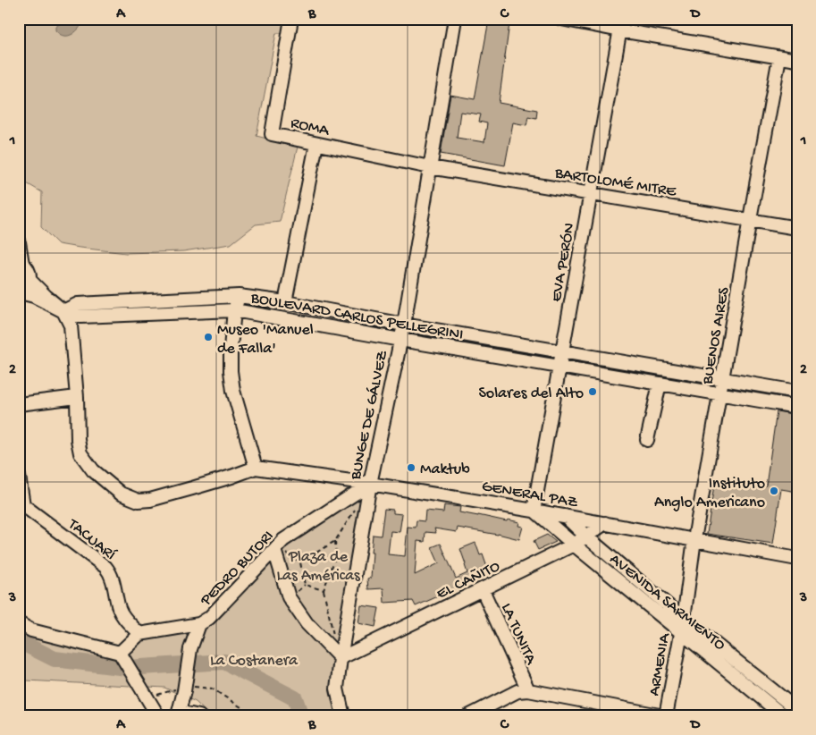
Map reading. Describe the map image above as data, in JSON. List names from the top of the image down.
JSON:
{
  "streets": {
    "street": [
      "ROMA",
      "BARTOLOMÉ MITRE",
      "EVA PERÓN",
      "BOULEVARD CARLOS PELLEGRINI",
      "BUENOS AIRES",
      "BUNGE DE GÁLVEZ",
      "GENERAL PAZ",
      "TACUARÍ",
      "PEDRO BUTORI",
      "EL CAÑITO",
      "AVENIDA SARMIENTO",
      "LA TUNITA",
      "ARMENIA"
    ]
  },
  "crossings": [
    ["ROMA", "BARTOLOMÉ MITRE"],
    ["ROMA", "BUNGE DE GÁLVEZ"],
    ["BARTOLOMÉ MITRE", "EVA PERÓN"],
    ["BARTOLOMÉ MITRE", "BUENOS AIRES"],
    ["BARTOLOMÉ MITRE", "BUNGE DE GÁLVEZ"],
    ["EVA PERÓN", "BOULEVARD CARLOS PELLEGRINI"],
    ["EVA PERÓN", "GENERAL PAZ"],
    ["EVA PERÓN", "AVENIDA SARMIENTO"],
    ["BOULEVARD CARLOS PELLEGRINI", "BUENOS AIRES"],
    ["BOULEVARD CARLOS PELLEGRINI", "BUNGE DE GÁLVEZ"],
    ["BUENOS AIRES", "GENERAL PAZ"],
    ["BUENOS AIRES", "AVENIDA SARMIENTO"],
    ["BUENOS AIRES", "ARMENIA"],
    ["BUNGE DE GÁLVEZ", "GENERAL PAZ"],
    ["BUNGE DE GÁLVEZ", "PEDRO BUTORI"],
    ["BUNGE DE GÁLVEZ", "EL CAÑITO"],
    ["GENERAL PAZ", "PEDRO BUTORI"],
    ["GENERAL PAZ", "EL CAÑITO"],
    ["GENERAL PAZ", "AVENIDA SARMIENTO"],
    ["TACUARÍ", "PEDRO BUTORI"],
    ["EL CAÑITO", "AVENIDA SARMIENTO"],
    ["EL CAÑITO", "LA TUNITA"],
    ["AVENIDA SARMIENTO", "ARMENIA"]
  ],
  "parks": ["Plaza de Las Américas", "La Costanera"],
  "places": [
    "Museo 'Manuel de Falla'",
    "Solares del Alto",
    "Maktub",
    "Instituto Anglo Americano"
  ],
  "grid": {
    "columns": [
      "A",
      "B",
      "C",
      "D"
    ],
    "rows": ["1", "2", "3"]
  }
}
